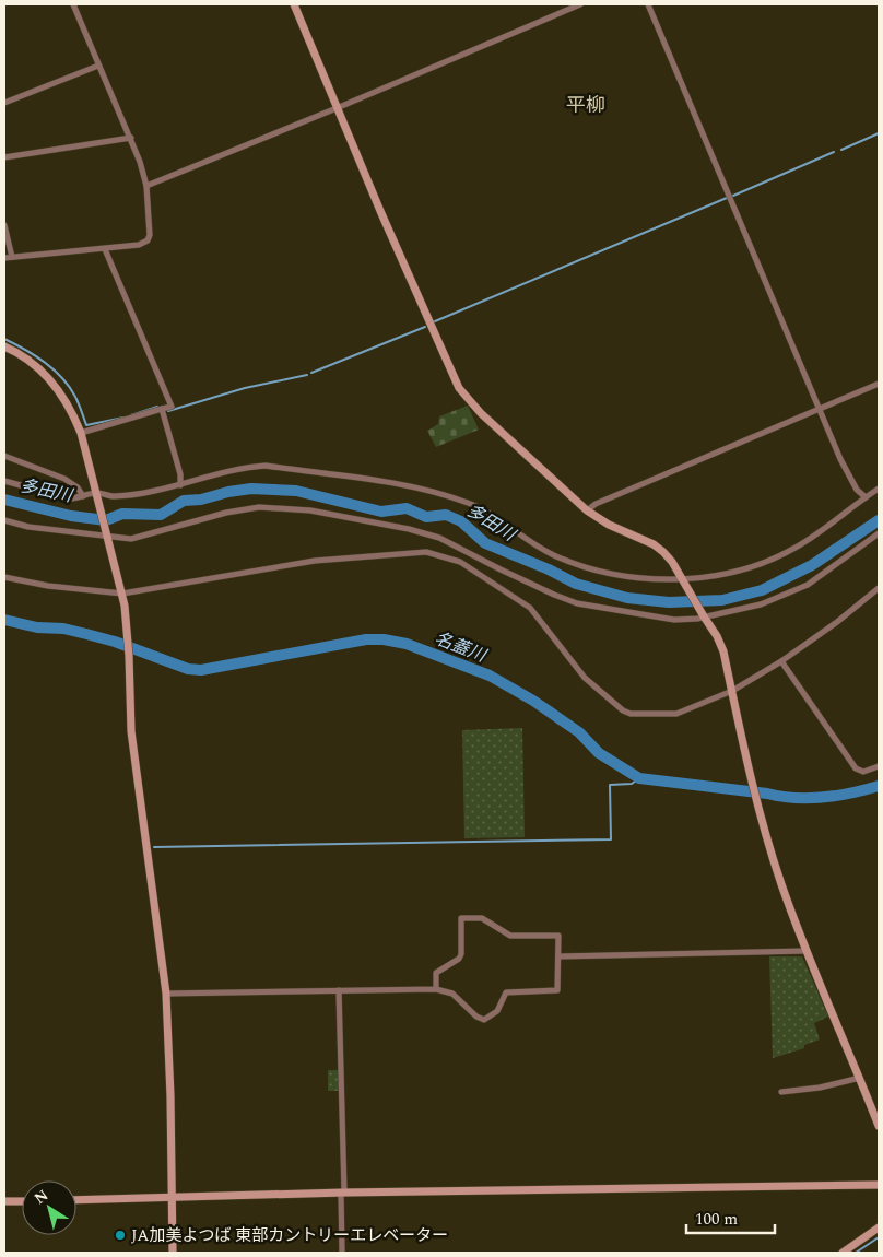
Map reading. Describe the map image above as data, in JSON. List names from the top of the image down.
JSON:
{
  "districts": ["平柳"],
  "water": ["多田川", "名蓋川"],
  "places": ["JA加美よつば 東部カントリーエレベーター"],
  "scale_bar": "100 m",
  "north": "top left"
}
